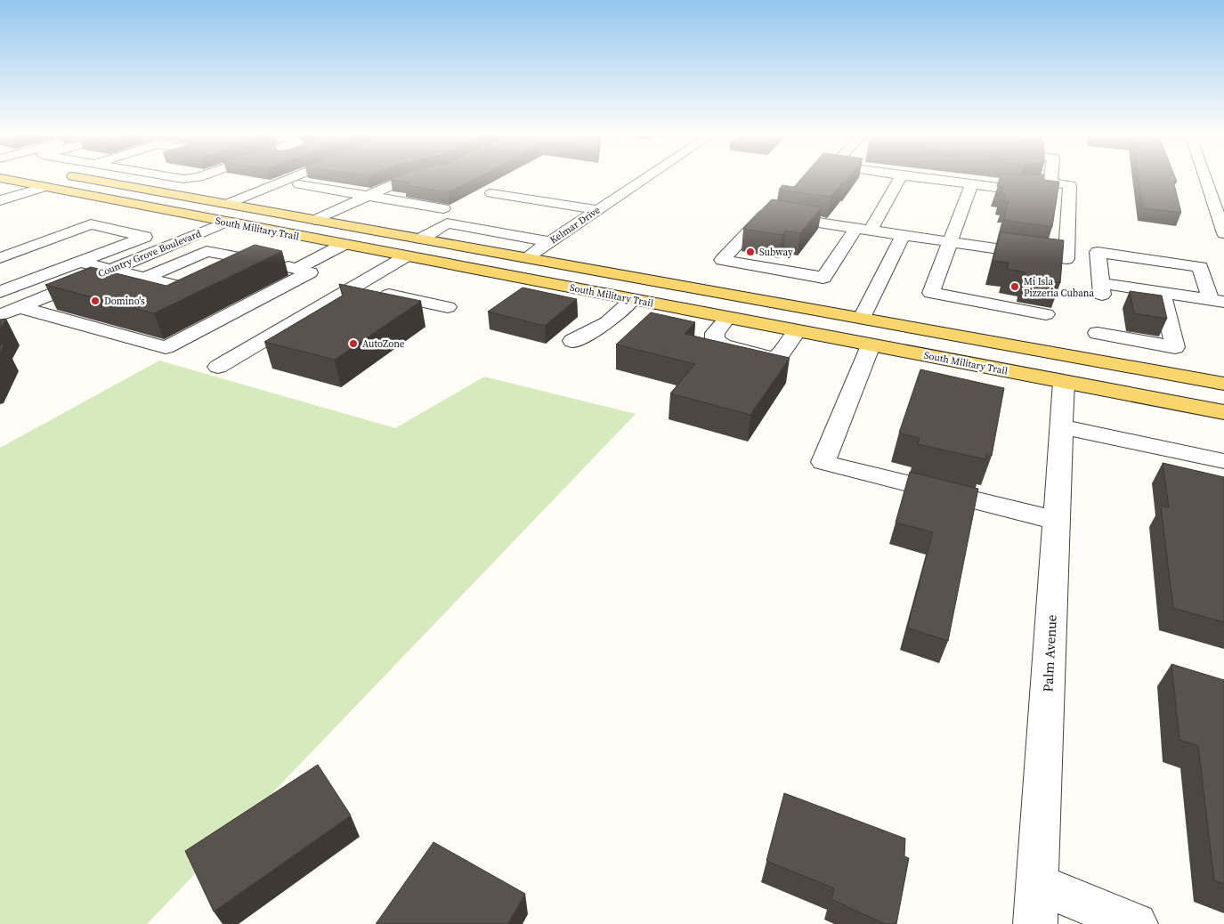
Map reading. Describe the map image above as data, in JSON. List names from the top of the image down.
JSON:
{
  "streets": {
    "main road": ["South Military Trail"],
    "street": ["Kelmar Drive", "Country Grove Boulevard", "Palm Avenue"]
  },
  "crossings": [
    ["Kelmar Drive", "South Military Trail"],
    ["South Military Trail", "Country Grove Boulevard"],
    ["South Military Trail", "Palm Avenue"]
  ],
  "places": [
    "Subway",
    "Mi Isla Pizzeria Cubana",
    "Domino's",
    "AutoZone"
  ]
}
